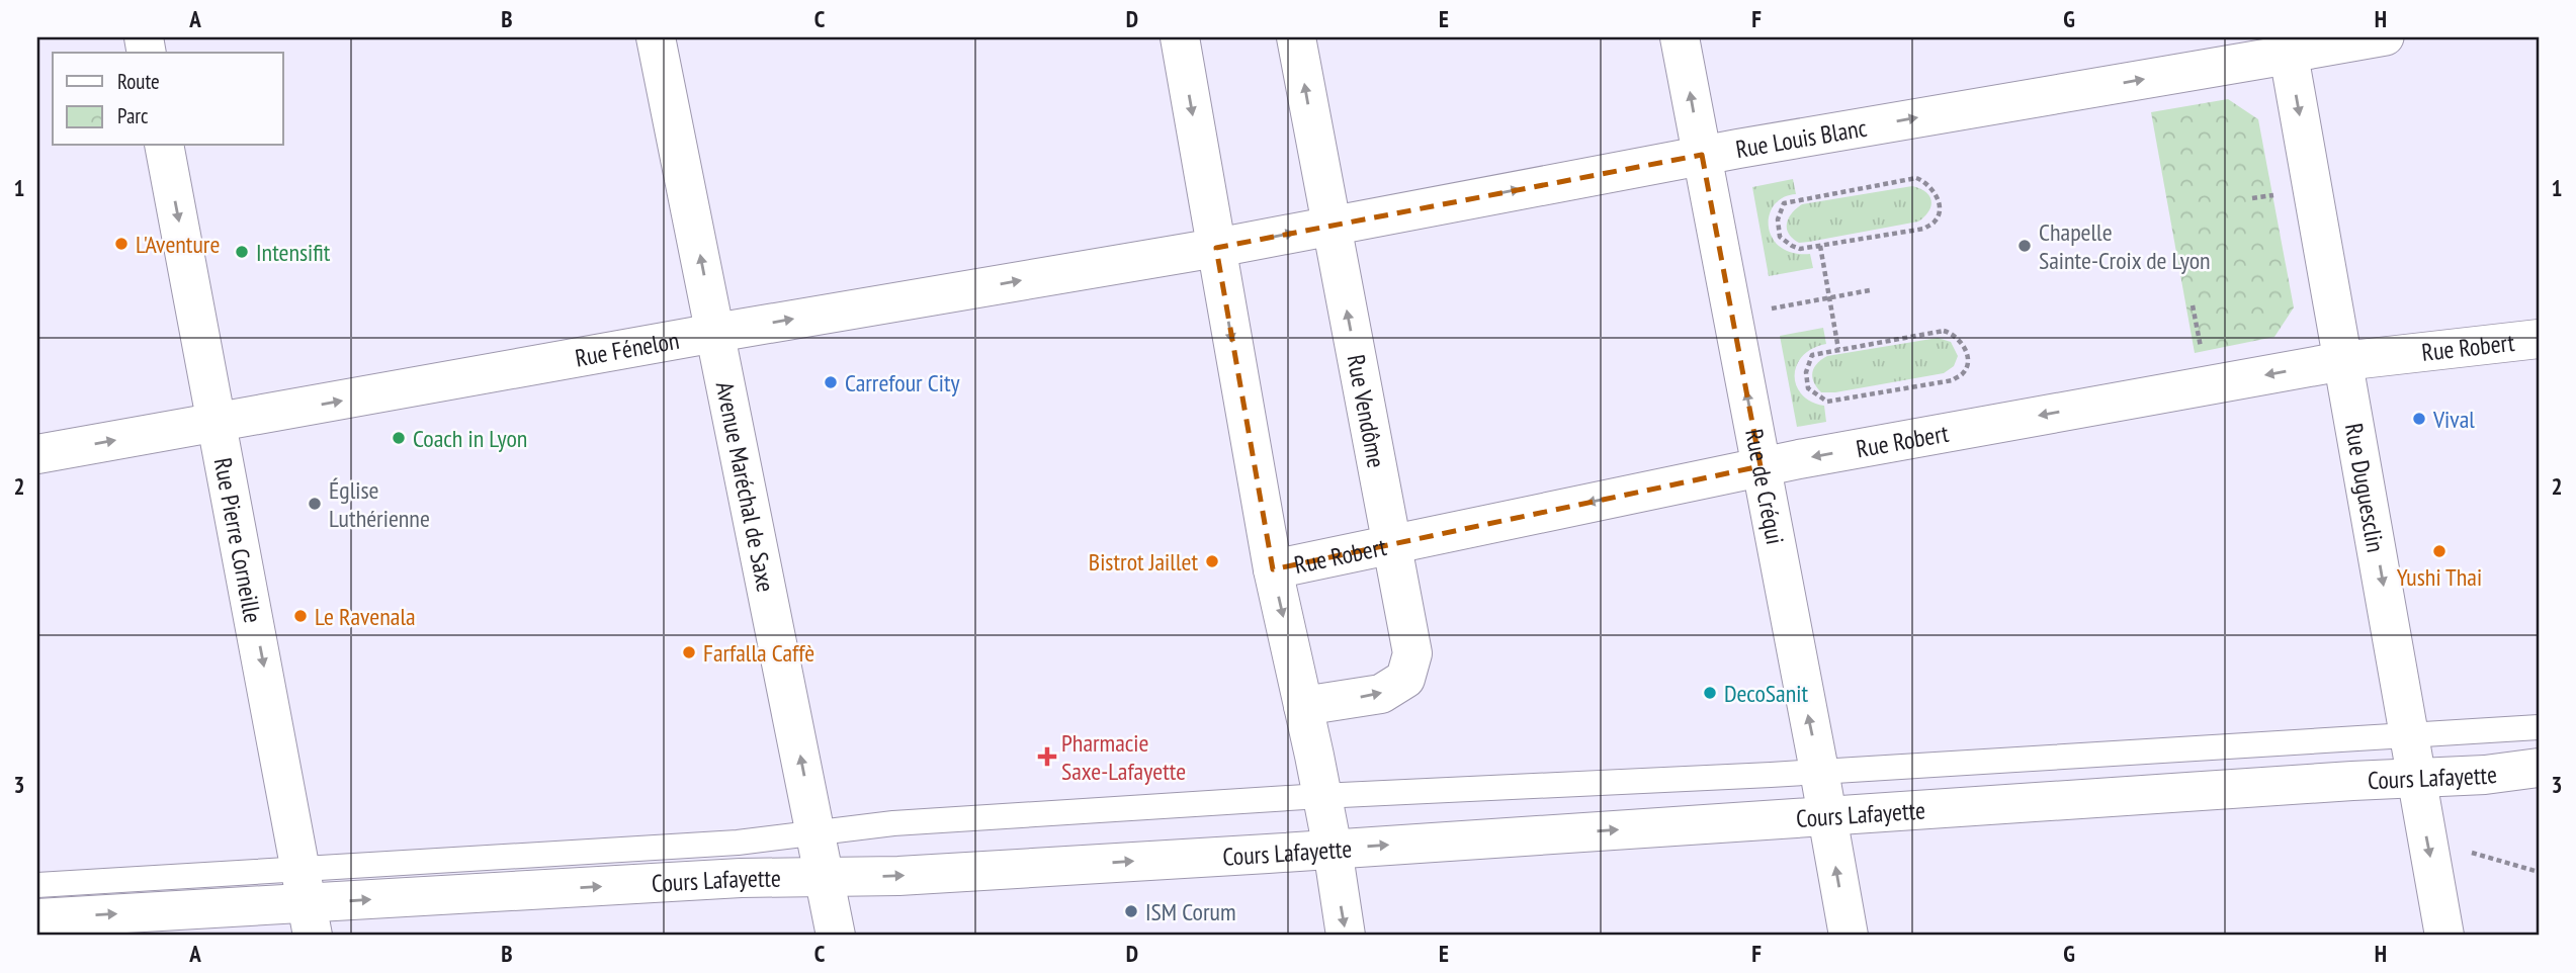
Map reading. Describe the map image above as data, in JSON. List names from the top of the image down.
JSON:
{
  "streets": {
    "street": [
      "Rue Louis Blanc",
      "Rue Robert",
      "Rue Fénelon",
      "Rue Vendôme",
      "Avenue Maréchal de Saxe",
      "Rue de Créqui",
      "Rue Duguesclin",
      "Rue Pierre Corneille",
      "Cours Lafayette"
    ]
  },
  "crossings": [
    ["Rue Louis Blanc", "Rue Fénelon"],
    ["Rue Louis Blanc", "Rue Vendôme"],
    ["Rue Louis Blanc", "Rue de Créqui"],
    ["Rue Louis Blanc", "Rue Duguesclin"],
    ["Rue Robert", "Rue Vendôme"],
    ["Rue Robert", "Rue de Créqui"],
    ["Rue Robert", "Rue Duguesclin"],
    ["Rue Fénelon", "Avenue Maréchal de Saxe"],
    ["Rue Fénelon", "Rue Pierre Corneille"],
    ["Avenue Maréchal de Saxe", "Cours Lafayette"],
    ["Rue de Créqui", "Cours Lafayette"],
    ["Rue Duguesclin", "Cours Lafayette"],
    ["Rue Pierre Corneille", "Cours Lafayette"]
  ],
  "one_way": [
    "Rue Louis Blanc",
    "Rue Robert",
    "Rue Fénelon",
    "Avenue Maréchal de Saxe",
    "Rue de Créqui",
    "Rue Duguesclin",
    "Rue Pierre Corneille",
    "Cours Lafayette"
  ],
  "places": {
    "other": [
      "L'Aventure",
      "Chapelle Sainte-Croix de Lyon",
      "Intensifit",
      "Carrefour City",
      "Vival",
      "Coach in Lyon",
      "Église Luthérienne",
      "Yushi Thai",
      "Bistrot Jaillet",
      "Le Ravenala",
      "Farfalla Caffè",
      "DecoSanit",
      "ISM Corum"
    ],
    "health": ["Pharmacie Saxe-Lafayette"]
  },
  "legend": ["Route", "Parc"],
  "grid": {
    "columns": [
      "A",
      "B",
      "C",
      "D",
      "E",
      "F",
      "G",
      "H"
    ],
    "rows": ["1", "2", "3"]
  }
}
